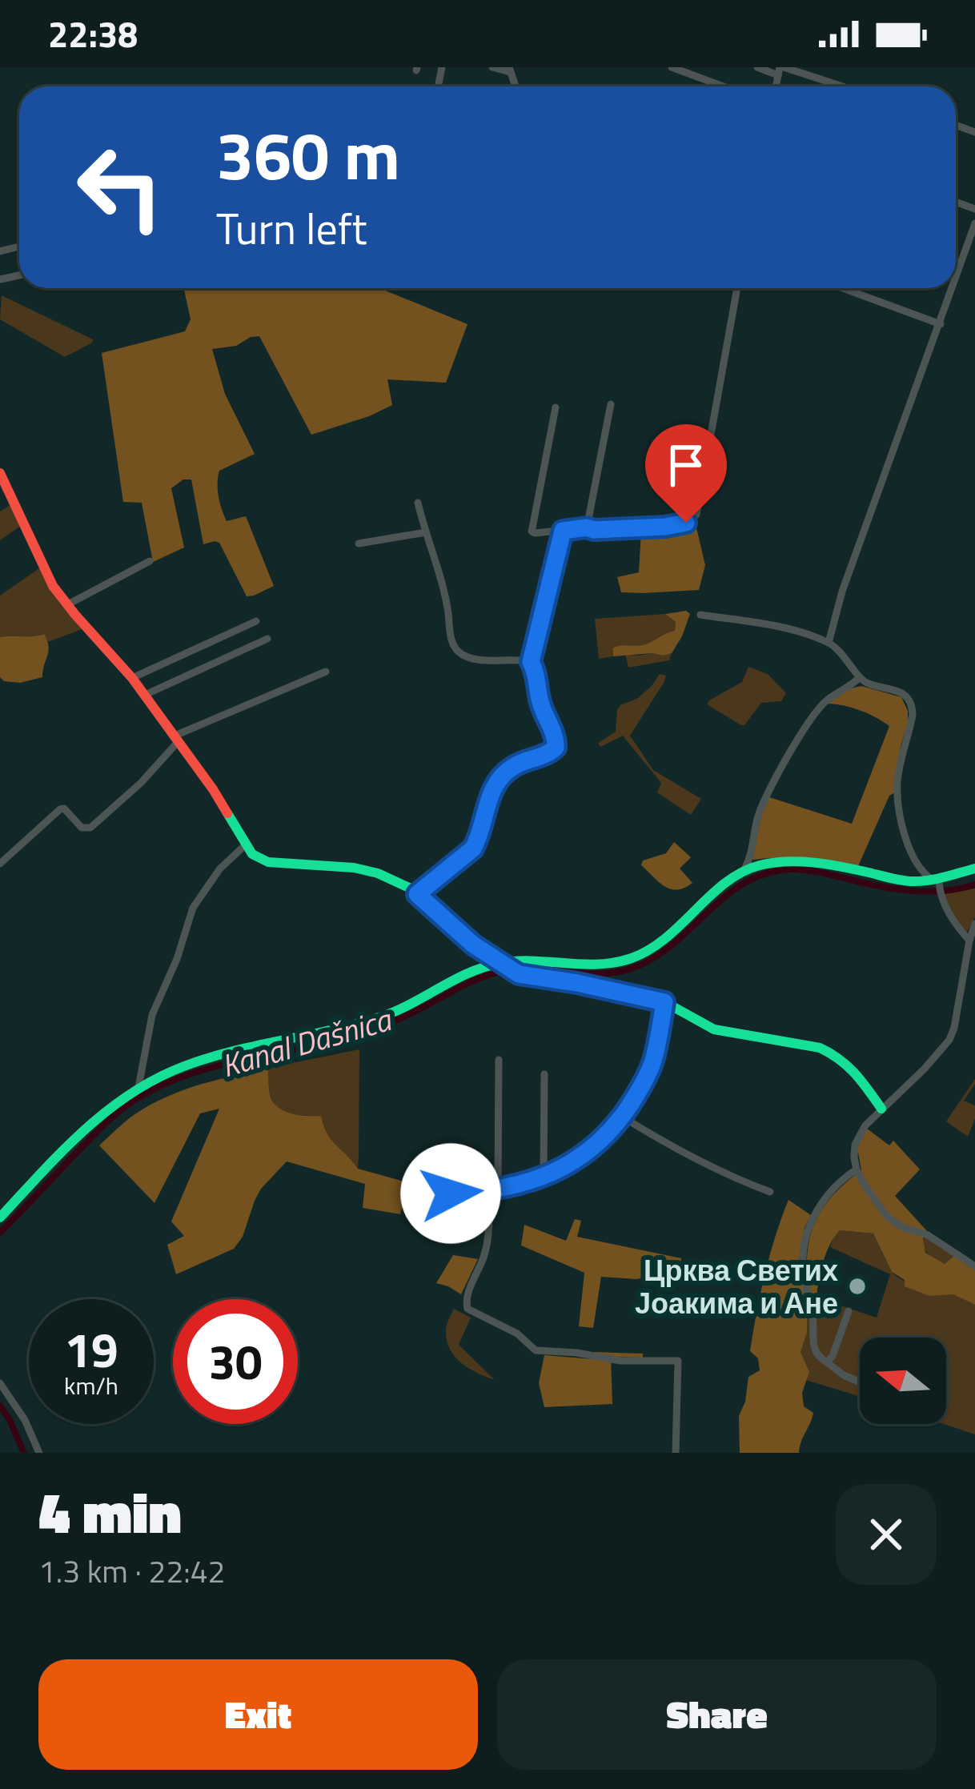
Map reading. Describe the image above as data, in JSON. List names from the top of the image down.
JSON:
{
  "water": ["Kanal Dašnica"],
  "places": ["Црква Светих Јоакима и Ане"],
  "north": "left",
  "page": {
    "status": "22:38",
    "turn": ["360 m", "Turn left"],
    "speed": "19 km/h",
    "limit": "30",
    "heading": ["4 min", "1.3 km · 22:42"],
    "buttons": ["Exit", "Share"]
  }
}
